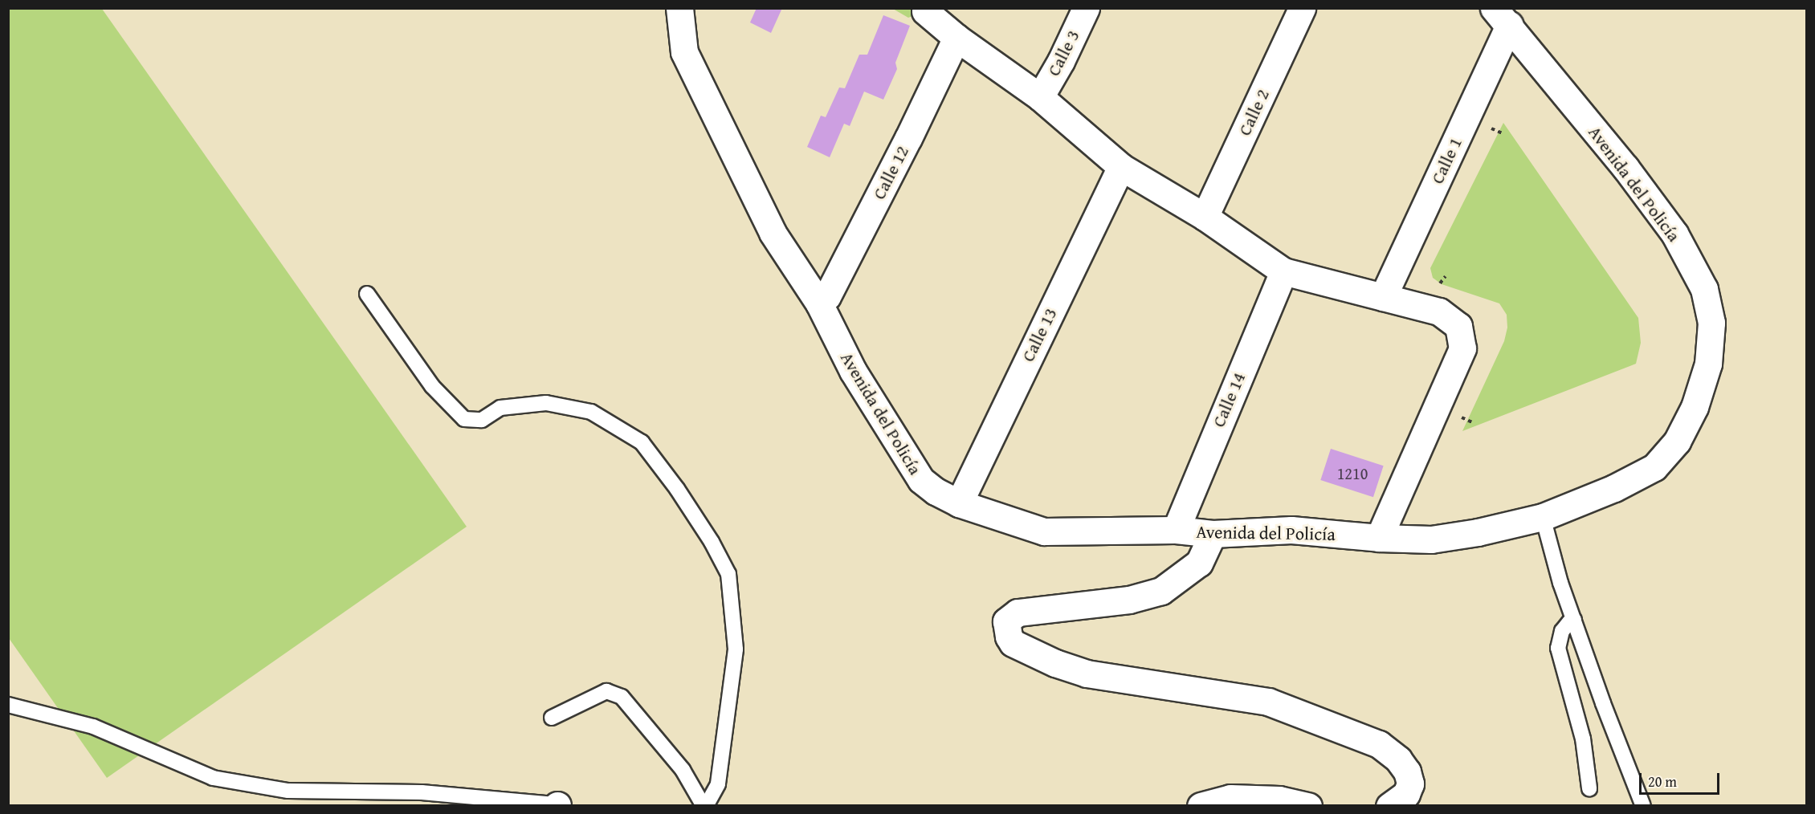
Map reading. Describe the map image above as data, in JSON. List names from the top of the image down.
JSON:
{
  "streets": {
    "street": [
      "Calle 3",
      "Calle 2",
      "Calle 1",
      "Calle 12",
      "Avenida del Policía",
      "Calle 13",
      "Calle 14"
    ]
  },
  "crossings": [
    ["Calle 1", "Avenida del Policía"],
    ["Calle 12", "Avenida del Policía"],
    ["Avenida del Policía", "Calle 13"],
    ["Avenida del Policía", "Calle 14"]
  ],
  "house_numbers": ["1210"],
  "scale_bar": "20 m"
}
